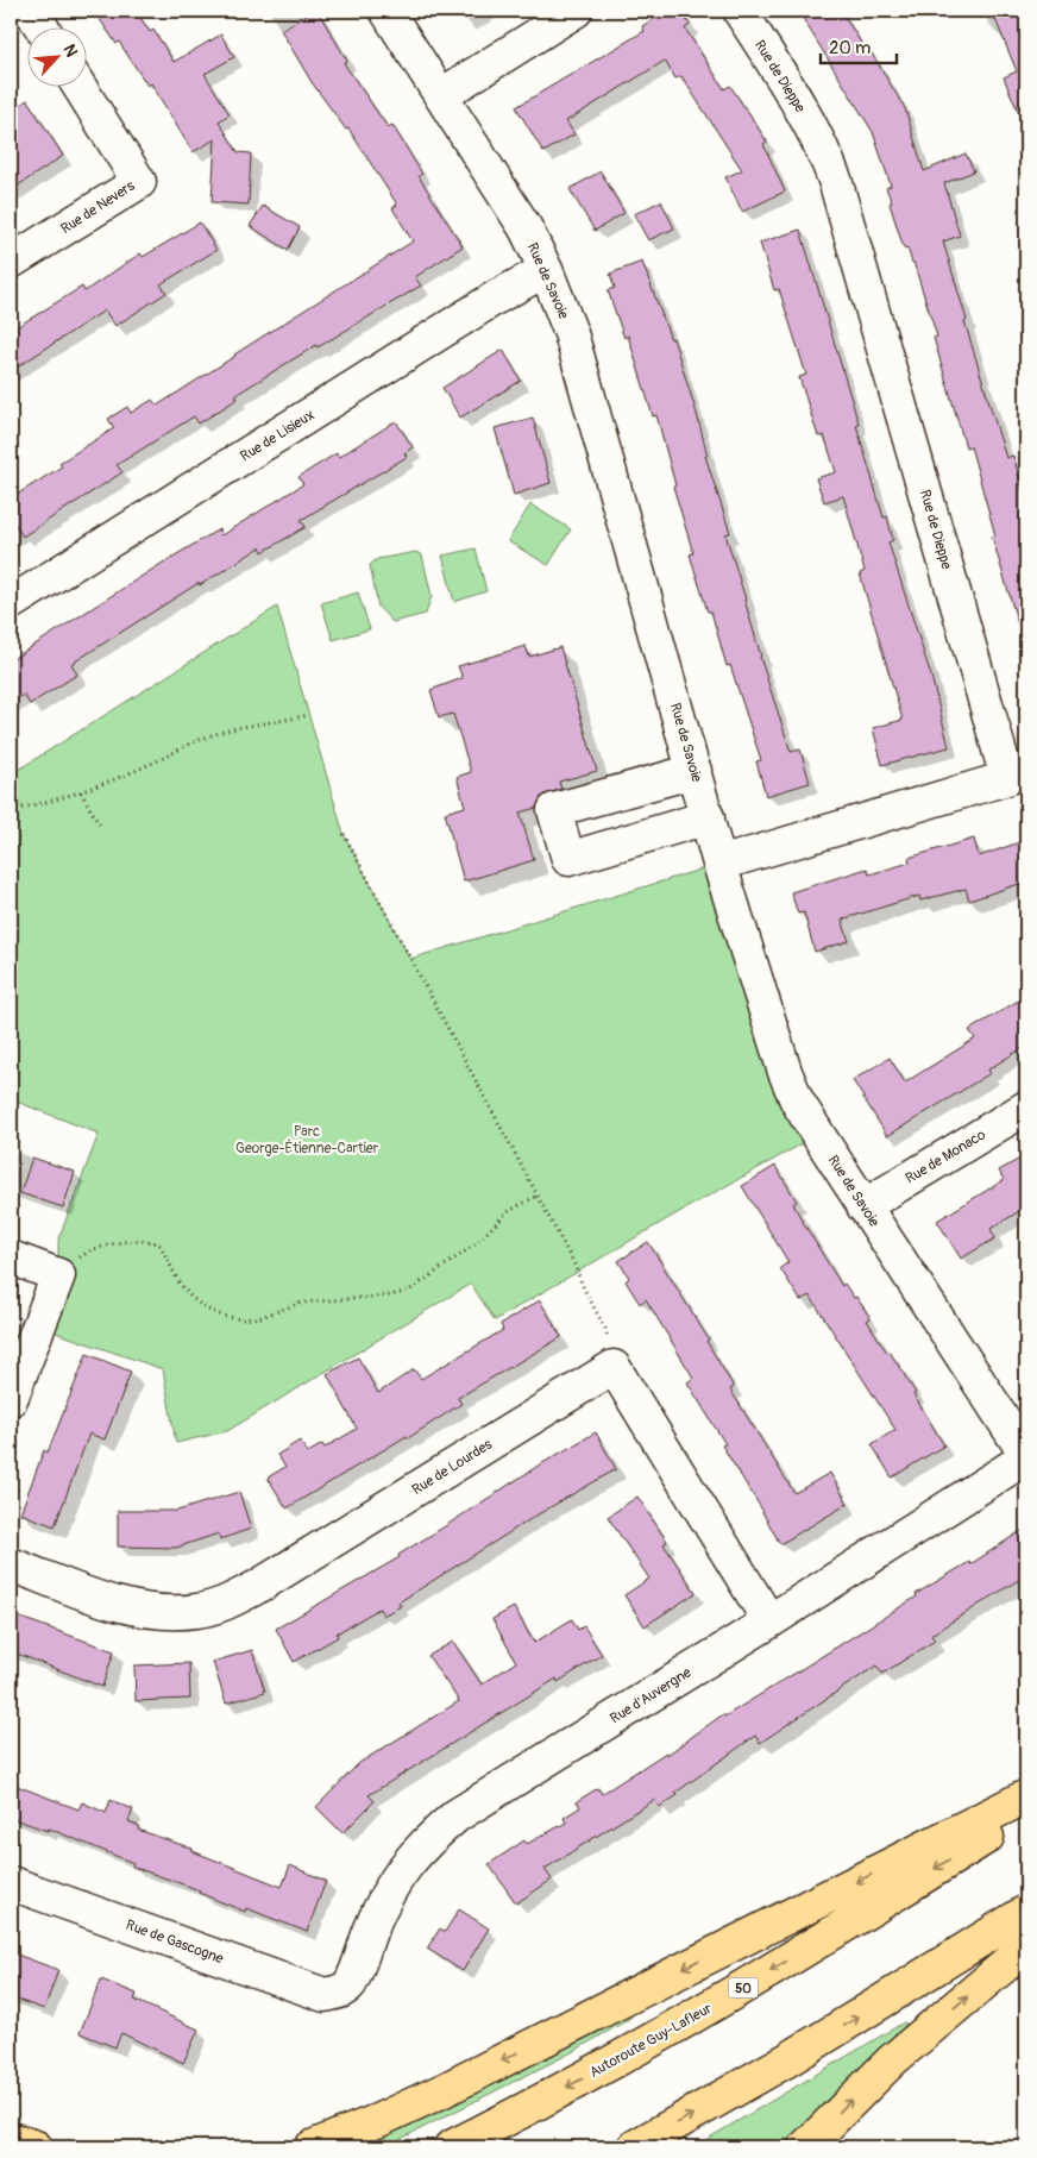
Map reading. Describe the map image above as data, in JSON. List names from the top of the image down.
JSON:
{
  "streets": {
    "highway": ["50", "Autoroute Guy-Lafleur"],
    "street": [
      "Rue de Dieppe",
      "Rue de Nevers",
      "Rue de Savoie",
      "Rue de Lisieux",
      "Rue de Monaco",
      "Rue de Lourdes",
      "Rue d'Auvergne",
      "Rue de Gascogne"
    ]
  },
  "crossings": [
    ["Rue de Dieppe", "Rue de Savoie"],
    ["Rue de Savoie", "Rue de Lisieux"],
    ["Rue de Savoie", "Rue de Monaco"],
    ["Rue de Savoie", "Rue d'Auvergne"],
    ["Rue d'Auvergne", "Rue de Gascogne"]
  ],
  "parks": ["Parc George-Étienne-Cartier"],
  "scale_bar": "20 m",
  "north": "top right"
}
